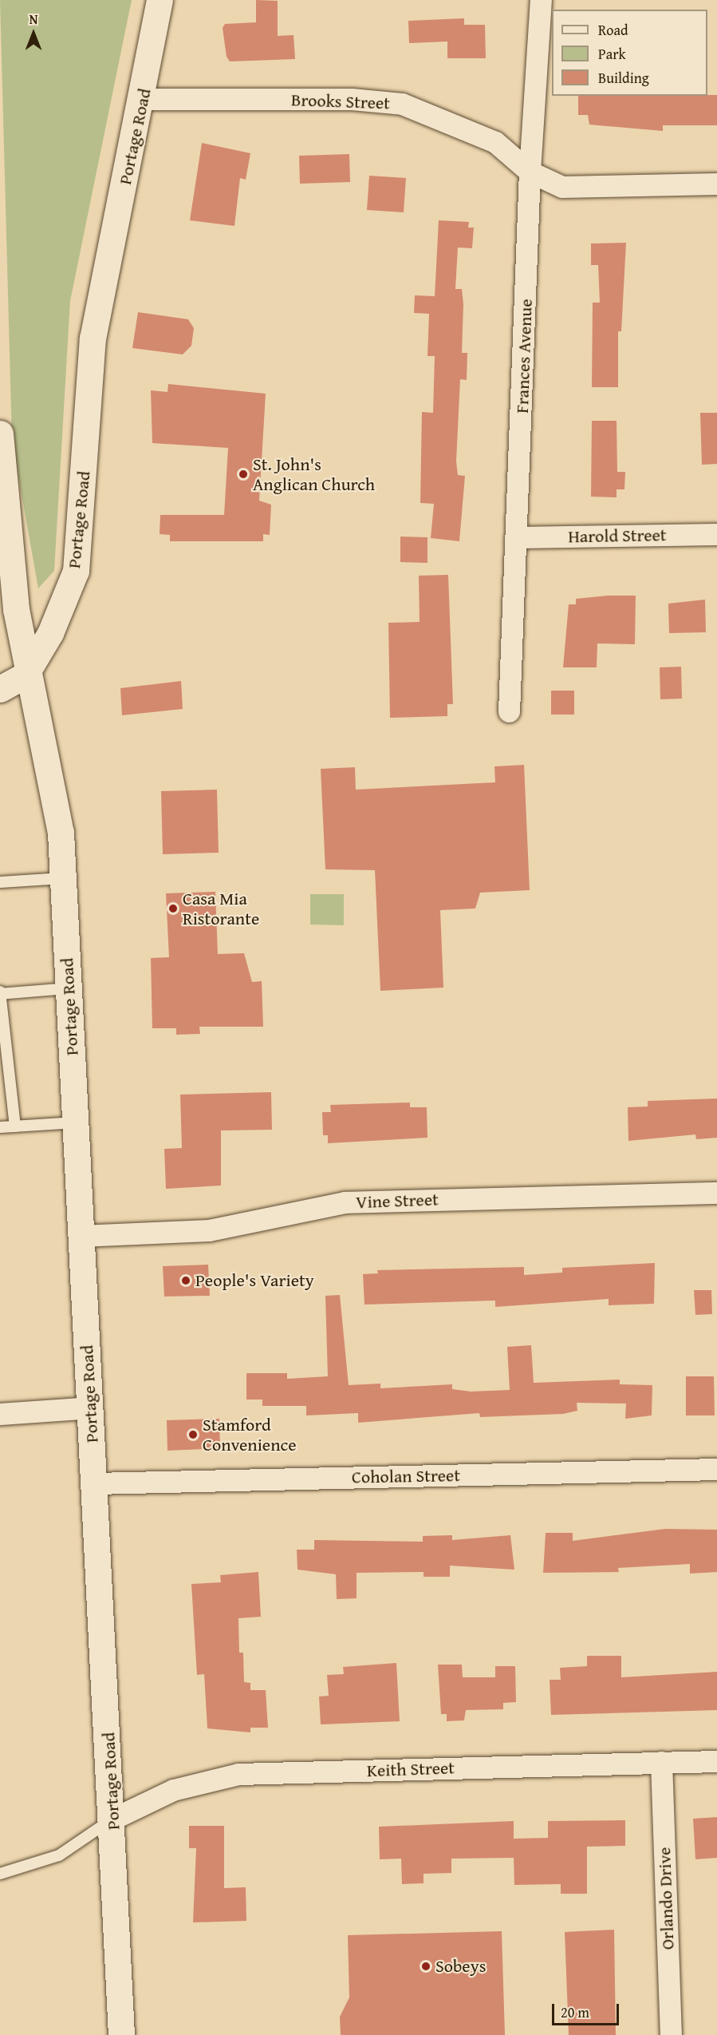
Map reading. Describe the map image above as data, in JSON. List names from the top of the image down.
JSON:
{
  "streets": {
    "main road": ["Portage Road"],
    "street": [
      "Brooks Street",
      "Frances Avenue",
      "Harold Street",
      "Vine Street",
      "Coholan Street",
      "Keith Street",
      "Orlando Drive"
    ]
  },
  "crossings": [
    ["Brooks Street", "Portage Road"],
    ["Brooks Street", "Frances Avenue"],
    ["Portage Road", "Vine Street"],
    ["Portage Road", "Coholan Street"],
    ["Portage Road", "Keith Street"],
    ["Frances Avenue", "Harold Street"],
    ["Keith Street", "Orlando Drive"]
  ],
  "places": [
    "St. John's Anglican Church",
    "Casa Mia Ristorante",
    "People's Variety",
    "Stamford Convenience",
    "Sobeys"
  ],
  "legend": ["Road", "Park", "Building"],
  "scale_bar": "20 m",
  "north": "top"
}
